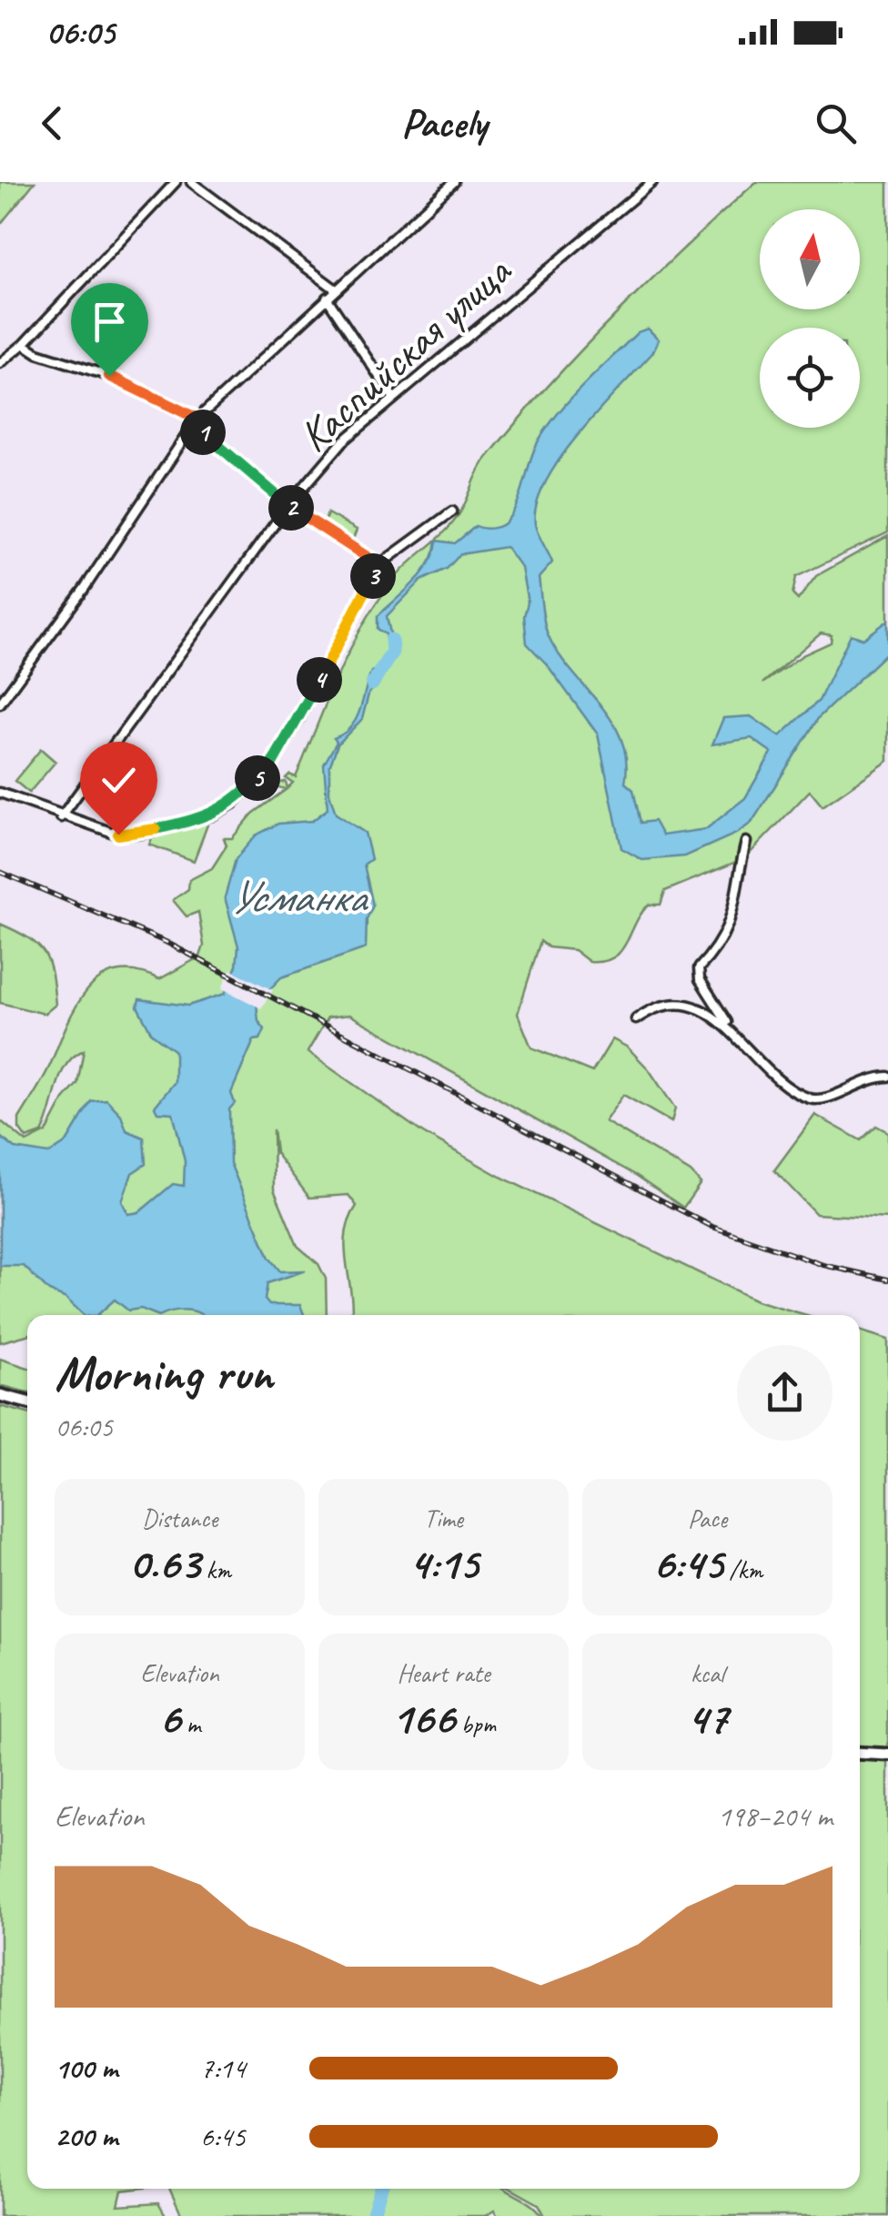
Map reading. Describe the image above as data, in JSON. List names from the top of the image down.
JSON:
{
  "streets": {
    "street": ["Каспийская улица"]
  },
  "water": ["Усманка"],
  "north": "top",
  "page": {
    "status": "06:05",
    "header": "Pacely",
    "pins": [
      "1",
      "2",
      "3",
      "4",
      "5"
    ],
    "heading": ["Morning run", "06:05"],
    "stats": [
      ["Distance", "0.63 km"],
      ["Time", "4:15"],
      ["Pace", "6:45 /km"],
      ["Elevation", "6 m"],
      ["Heart rate", "166 bpm"],
      ["kcal", "47"]
    ],
    "chart": ["Elevation", "198–204 m"],
    "list": [
      {
        "name": "100 m",
        "note": "7:14"
      },
      {
        "name": "200 m",
        "note": "6:45"
      }
    ]
  }
}
